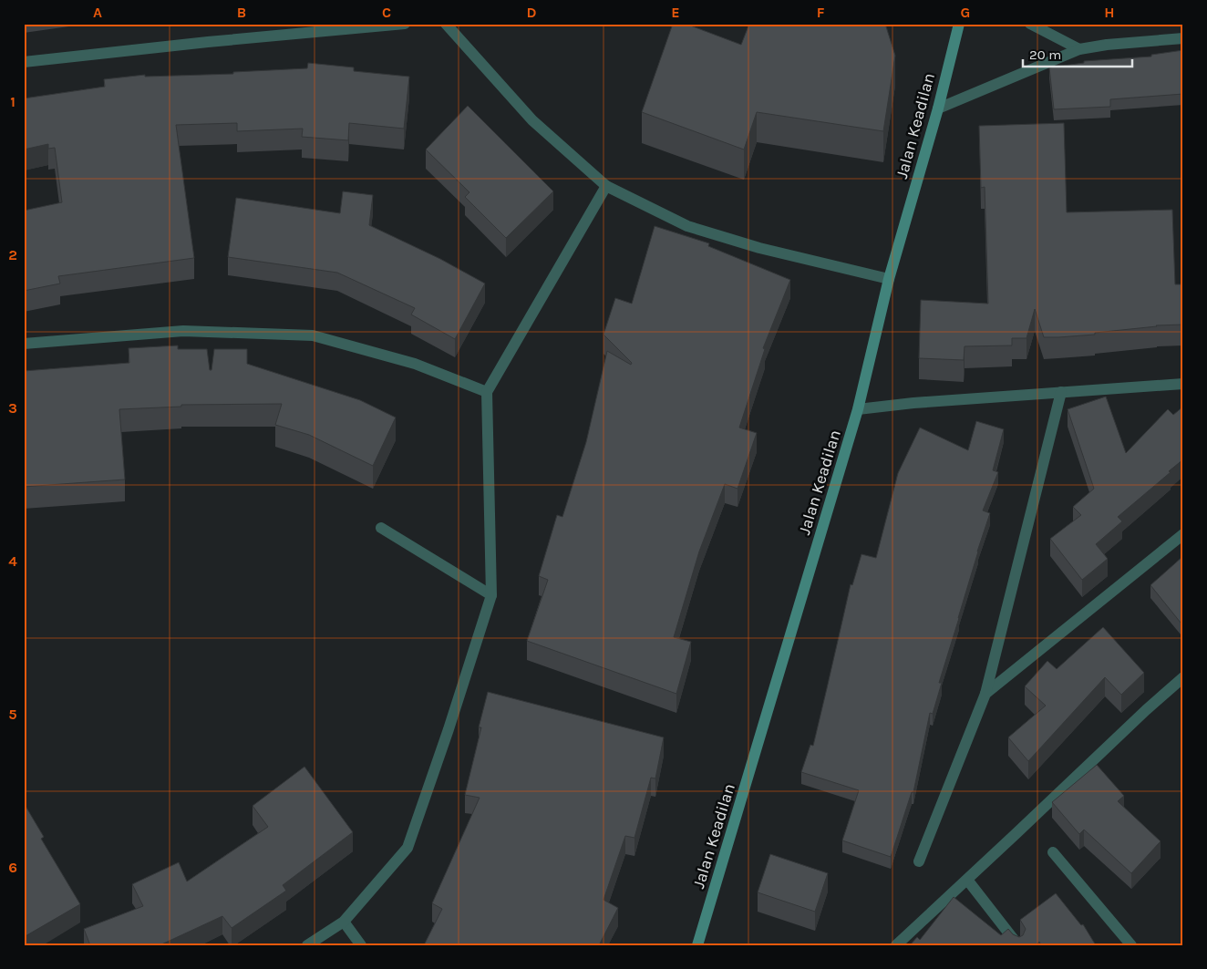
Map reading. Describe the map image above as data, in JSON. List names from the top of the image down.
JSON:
{
  "streets": {
    "main road": ["Jalan Keadilan"]
  },
  "scale_bar": "20 m",
  "grid": {
    "columns": [
      "A",
      "B",
      "C",
      "D",
      "E",
      "F",
      "G",
      "H"
    ],
    "rows": [
      "1",
      "2",
      "3",
      "4",
      "5",
      "6"
    ]
  }
}
